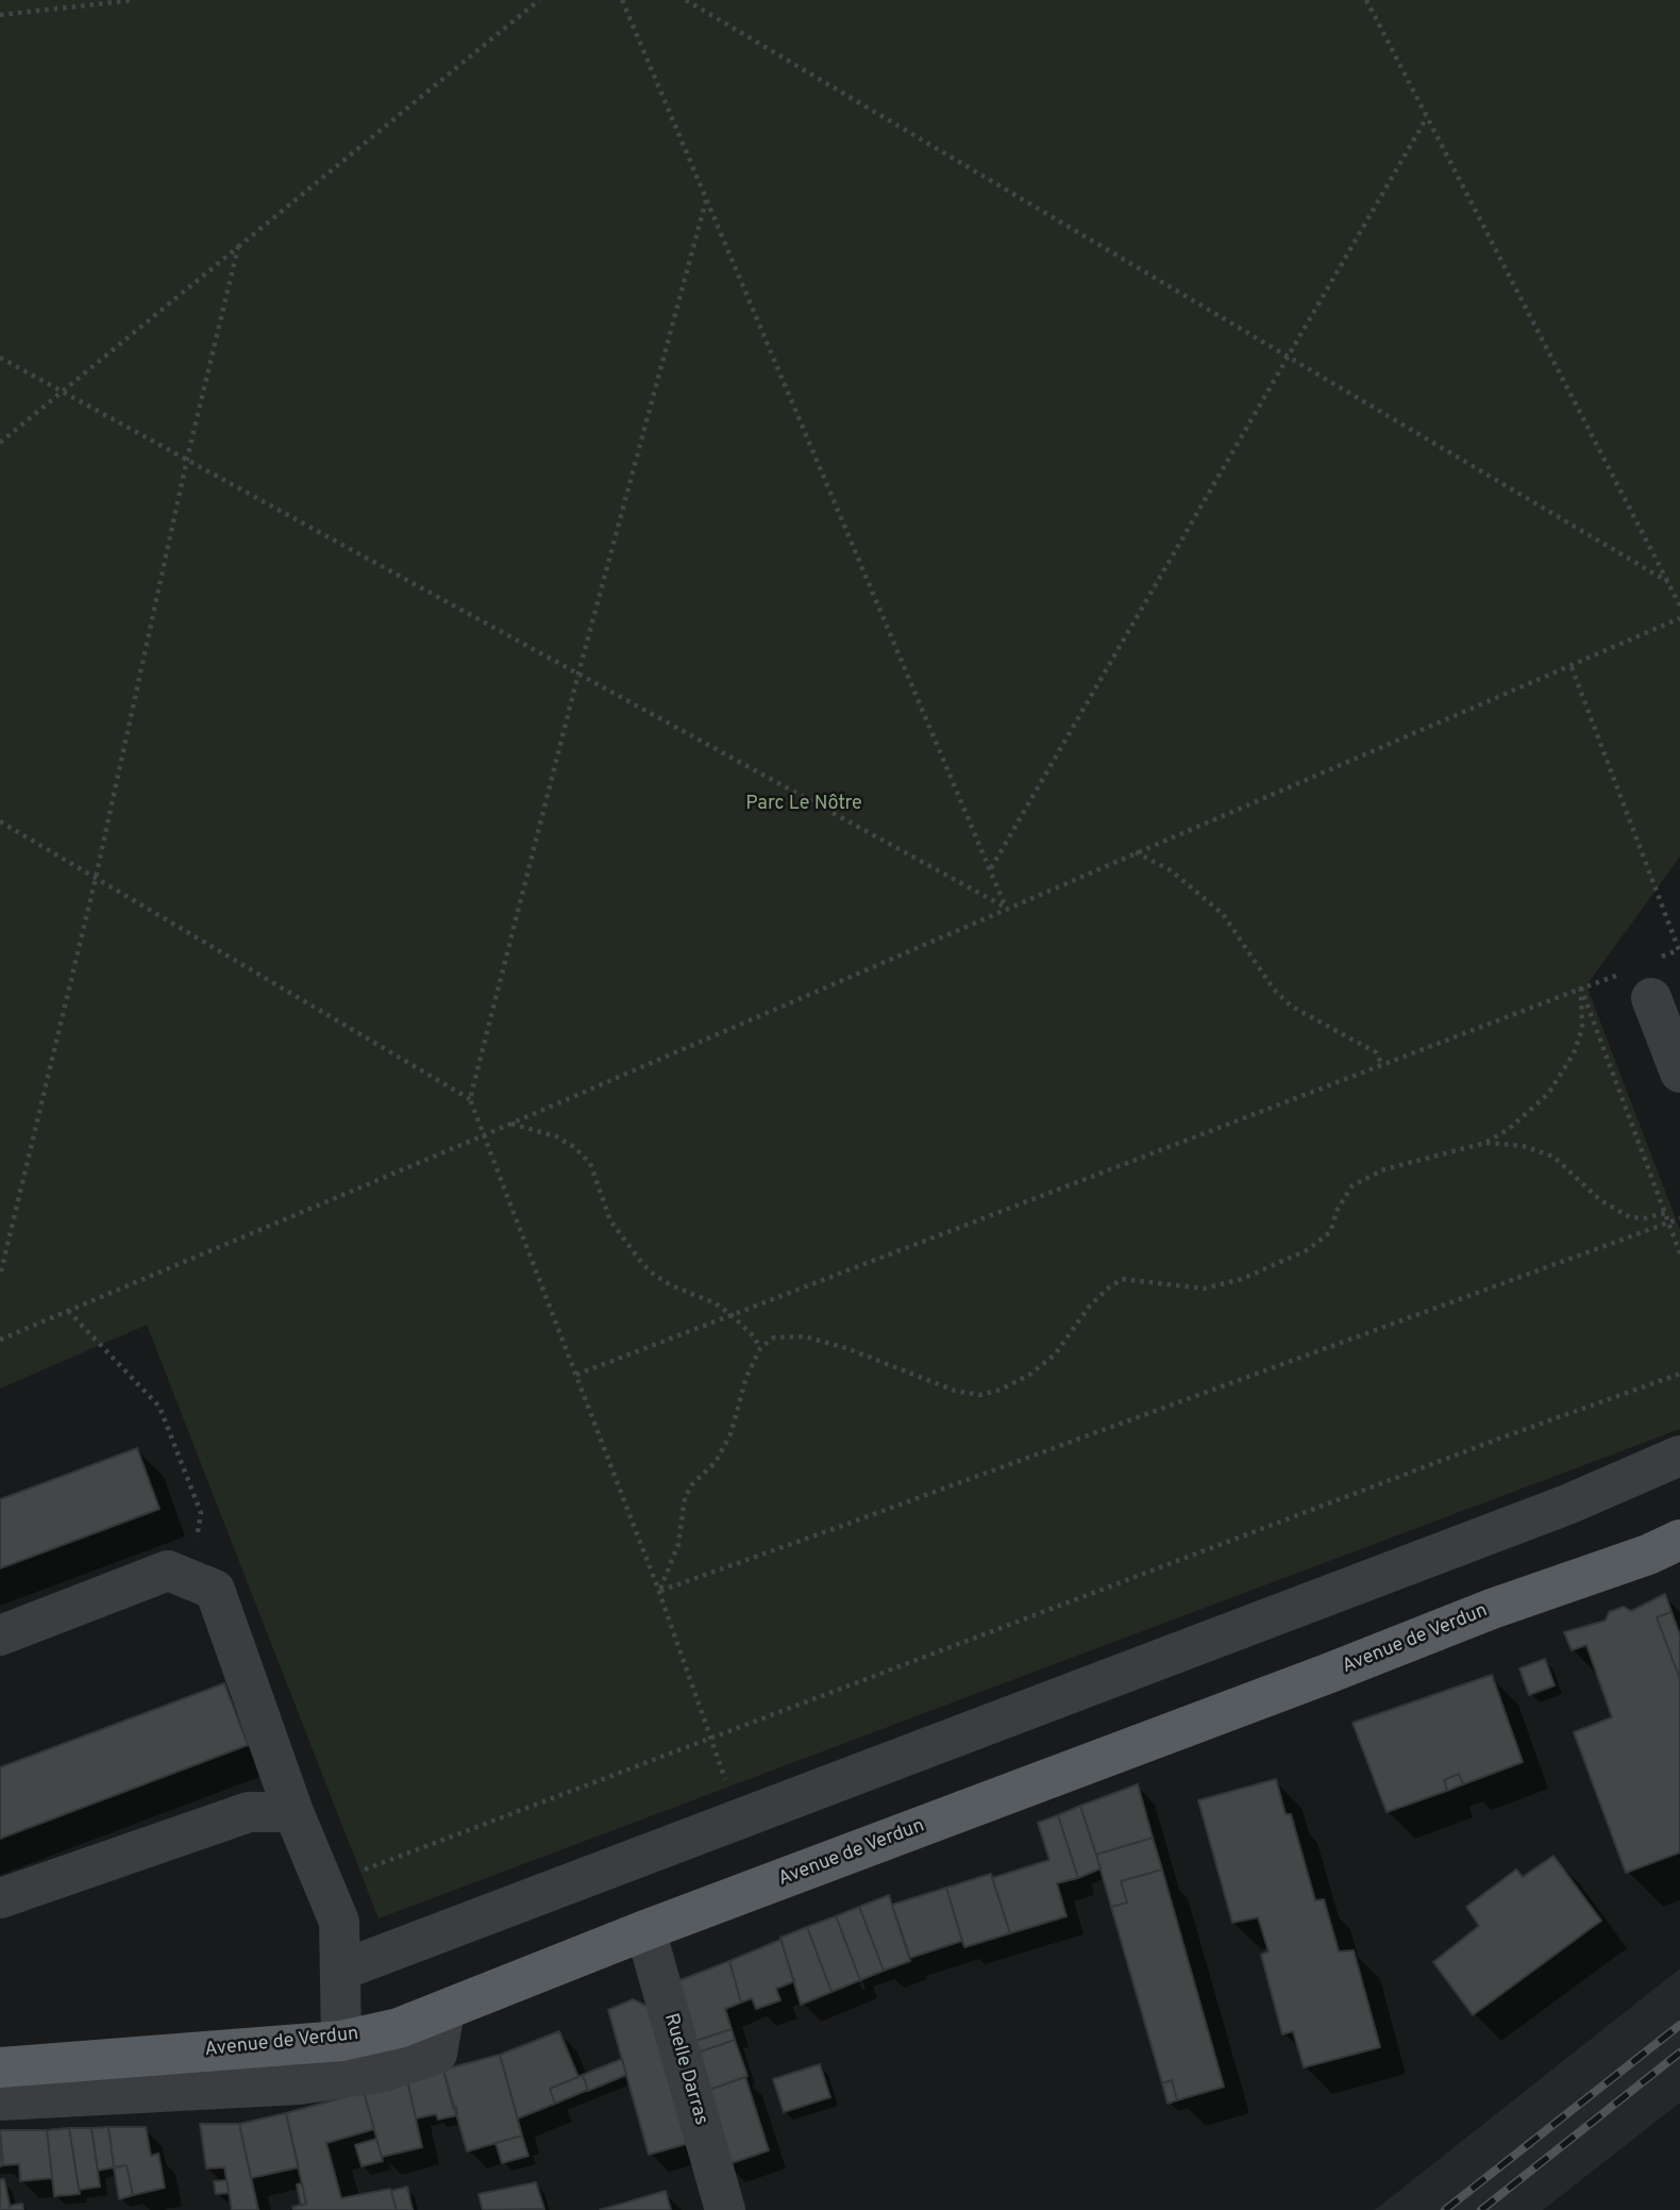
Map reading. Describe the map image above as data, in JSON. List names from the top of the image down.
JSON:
{
  "streets": {
    "main road": ["Avenue de Verdun"],
    "street": ["Ruelle Darras"]
  },
  "crossings": [
    ["Avenue de Verdun", "Ruelle Darras"]
  ],
  "parks": ["Parc Le Nôtre"]
}
